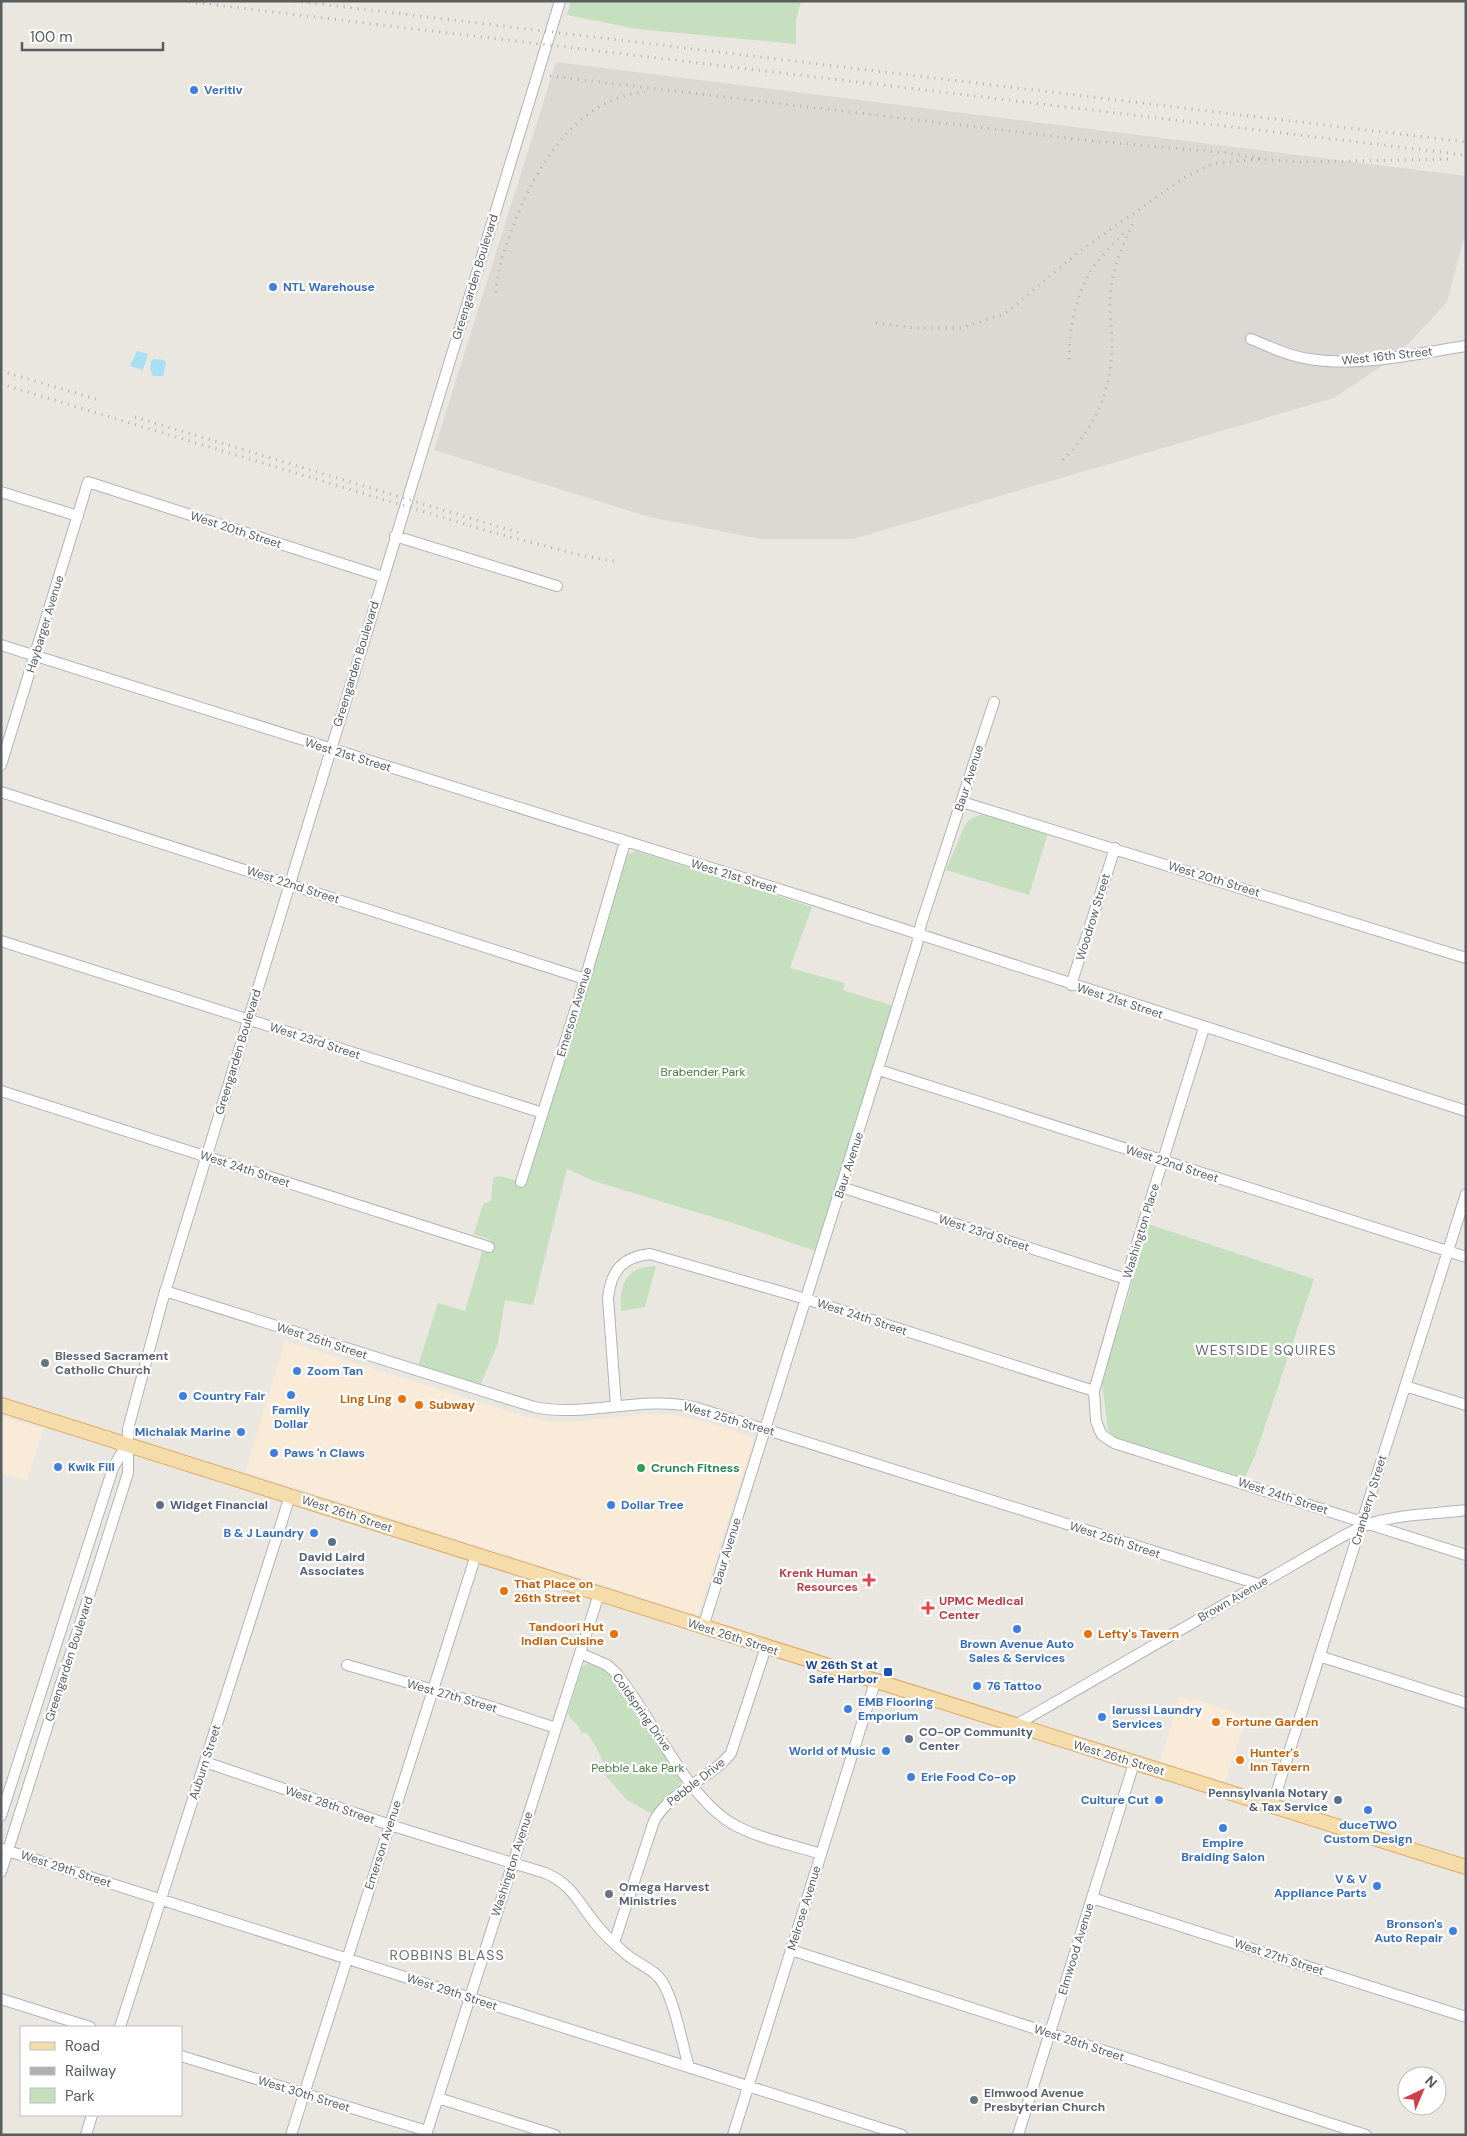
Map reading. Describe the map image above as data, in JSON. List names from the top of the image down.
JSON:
{
  "streets": {
    "main road": ["West 26th Street"],
    "street": [
      "Greengarden Boulevard",
      "West 16th Street",
      "West 20th Street",
      "Haybarger Avenue",
      "West 21st Street",
      "Baur Avenue",
      "West 22nd Street",
      "Woodrow Street",
      "Emerson Avenue",
      "West 23rd Street",
      "West 24th Street",
      "Washington Place",
      "West 25th Street",
      "Cranberry Street",
      "Brown Avenue",
      "West 27th Street",
      "Coldspring Drive",
      "Auburn Street",
      "Pebble Drive",
      "West 28th Street",
      "Washington Avenue",
      "West 29th Street",
      "Melrose Avenue",
      "Elmwood Avenue",
      "West 30th Street"
    ]
  },
  "crossings": [
    ["Greengarden Boulevard", "West 20th Street"],
    ["Greengarden Boulevard", "West 21st Street"],
    ["Greengarden Boulevard", "West 22nd Street"],
    ["Greengarden Boulevard", "West 23rd Street"],
    ["Greengarden Boulevard", "West 24th Street"],
    ["Greengarden Boulevard", "West 25th Street"],
    ["Greengarden Boulevard", "West 26th Street"],
    ["Greengarden Boulevard", "West 29th Street"],
    ["West 20th Street", "Haybarger Avenue"],
    ["West 20th Street", "Baur Avenue"],
    ["West 20th Street", "Woodrow Street"],
    ["Haybarger Avenue", "West 21st Street"],
    ["West 21st Street", "Baur Avenue"],
    ["West 21st Street", "Woodrow Street"],
    ["West 21st Street", "Emerson Avenue"],
    ["West 21st Street", "Washington Place"],
    ["Baur Avenue", "West 22nd Street"],
    ["Baur Avenue", "West 23rd Street"],
    ["Baur Avenue", "West 24th Street"],
    ["Baur Avenue", "West 25th Street"],
    ["Baur Avenue", "West 26th Street"],
    ["West 22nd Street", "Emerson Avenue"],
    ["West 22nd Street", "Washington Place"],
    ["West 22nd Street", "Cranberry Street"],
    ["Emerson Avenue", "West 23rd Street"],
    ["Emerson Avenue", "West 26th Street"],
    ["Emerson Avenue", "West 27th Street"],
    ["Emerson Avenue", "West 28th Street"],
    ["Emerson Avenue", "West 29th Street"],
    ["Emerson Avenue", "West 30th Street"],
    ["West 23rd Street", "Washington Place"],
    ["West 24th Street", "Washington Place"],
    ["West 24th Street", "West 25th Street"],
    ["West 24th Street", "Cranberry Street"],
    ["West 24th Street", "Brown Avenue"],
    ["West 25th Street", "Brown Avenue"],
    ["Cranberry Street", "West 26th Street"],
    ["Cranberry Street", "Brown Avenue"],
    ["West 26th Street", "Brown Avenue"],
    ["West 26th Street", "Auburn Street"],
    ["West 26th Street", "Pebble Drive"],
    ["West 26th Street", "Washington Avenue"],
    ["West 26th Street", "Melrose Avenue"],
    ["West 26th Street", "Elmwood Avenue"],
    ["West 27th Street", "Washington Avenue"],
    ["West 27th Street", "Elmwood Avenue"],
    ["Coldspring Drive", "Pebble Drive"],
    ["Coldspring Drive", "Washington Avenue"],
    ["Coldspring Drive", "Melrose Avenue"],
    ["Auburn Street", "West 28th Street"],
    ["Auburn Street", "West 29th Street"],
    ["Pebble Drive", "West 28th Street"],
    ["West 28th Street", "Washington Avenue"],
    ["West 28th Street", "West 29th Street"],
    ["West 28th Street", "Melrose Avenue"],
    ["West 28th Street", "Elmwood Avenue"],
    ["Washington Avenue", "West 29th Street"],
    ["Washington Avenue", "West 30th Street"],
    ["West 29th Street", "Melrose Avenue"]
  ],
  "districts": ["WESTSIDE SQUIRES", "ROBBINS BLASS"],
  "parks": ["Brabender Park", "Pebble Lake Park"],
  "places": {
    "other": [
      "Veritiv",
      "NTL Warehouse",
      "Blessed Sacrament Catholic Church",
      "Zoom Tan",
      "Family Dollar",
      "Country Fair",
      "Ling Ling",
      "Subway",
      "Michalak Marine",
      "Paws 'n Claws",
      "Kwik Fill",
      "Crunch Fitness",
      "Widget Financial",
      "Dollar Tree",
      "B & J Laundry",
      "David Laird Associates",
      "That Place on 26th Street",
      "Brown Avenue Auto Sales & Services",
      "Tandoori Hut Indian Cuisine",
      "Lefty's Tavern",
      "76 Tattoo",
      "EMB Flooring Emporium",
      "Iarussi Laundry Services",
      "Fortune Garden",
      "CO-OP Community Center",
      "World of Music",
      "Hunter's Inn Tavern",
      "Erie Food Co-op",
      "Culture Cut",
      "Pennsylvania Notary & Tax Service",
      "duceTWO Custom Design",
      "Empire Braiding Salon",
      "V & V Appliance Parts",
      "Omega Harvest Ministries",
      "Bronson's Auto Repair",
      "Elmwood Avenue Presbyterian Church"
    ],
    "health": ["Krenk Human Resources", "UPMC Medical Center"],
    "transit": ["W 26th St at Safe Harbor"]
  },
  "legend": ["Road", "Railway", "Park"],
  "scale_bar": "100 m",
  "north": "top right"
}
